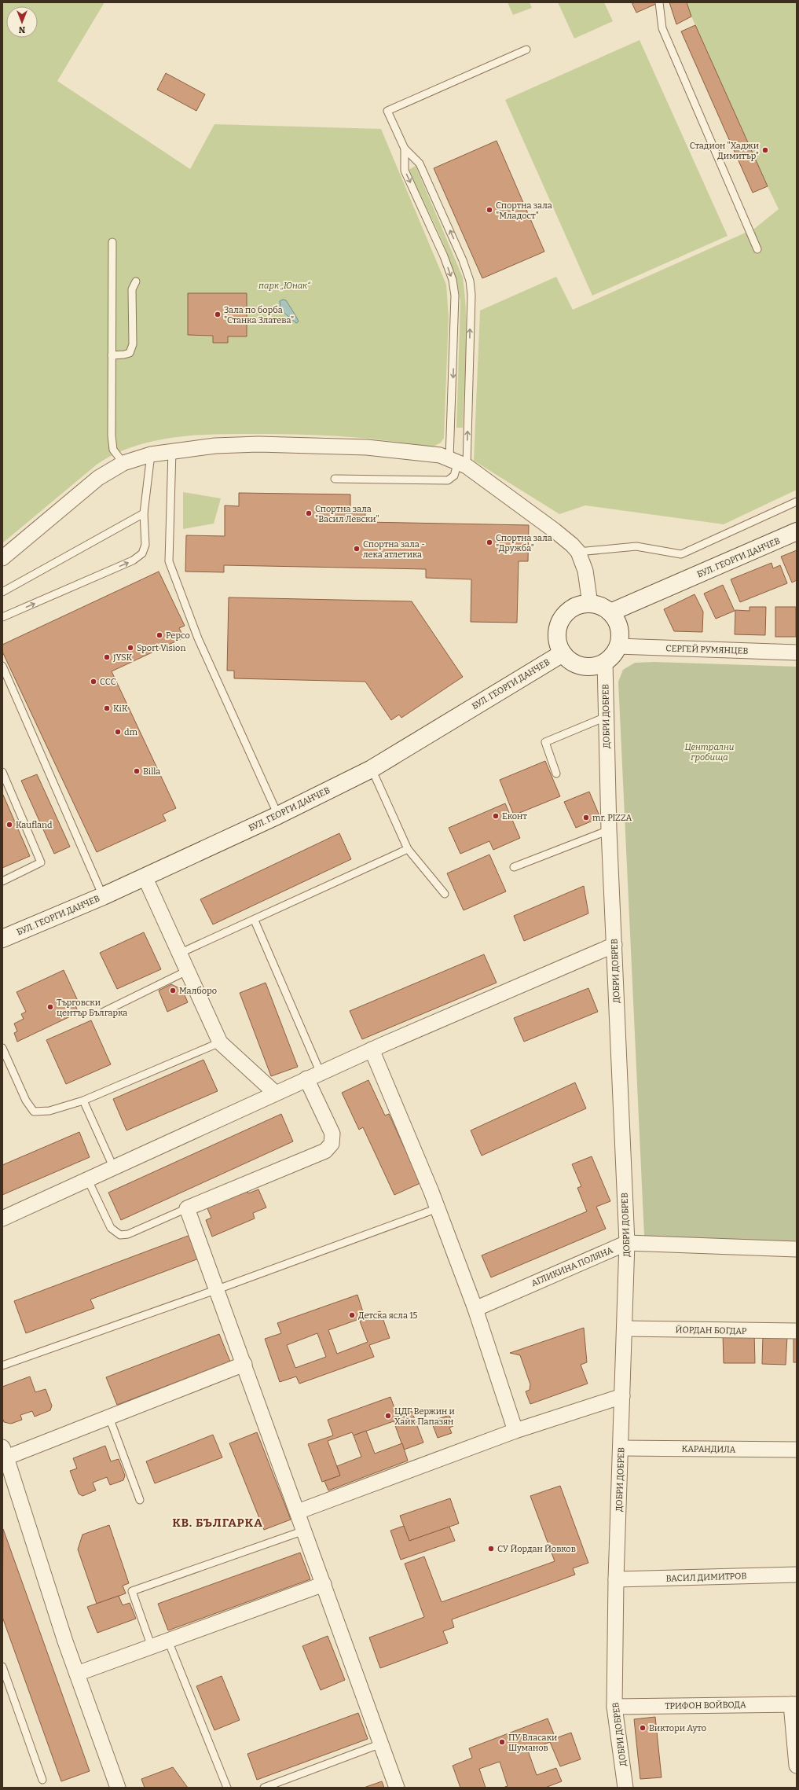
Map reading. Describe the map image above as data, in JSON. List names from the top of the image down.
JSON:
{
  "streets": {
    "main road": ["БУЛ. ГЕОРГИ ДАНЧЕВ"],
    "street": [
      "СЕРГЕЙ РУМЯНЦЕВ",
      "ДОБРИ ДОБРЕВ",
      "АГЛИКИНА ПОЛЯНА",
      "ЙОРДАН БОГДАР",
      "КАРАНДИЛА",
      "ВАСИЛ ДИМИТРОВ",
      "ТРИФОН ВОЙВОДА"
    ]
  },
  "crossings": [
    ["БУЛ. ГЕОРГИ ДАНЧЕВ", "СЕРГЕЙ РУМЯНЦЕВ"],
    ["БУЛ. ГЕОРГИ ДАНЧЕВ", "ДОБРИ ДОБРЕВ"],
    ["СЕРГЕЙ РУМЯНЦЕВ", "ДОБРИ ДОБРЕВ"],
    ["ДОБРИ ДОБРЕВ", "АГЛИКИНА ПОЛЯНА"],
    ["ДОБРИ ДОБРЕВ", "ЙОРДАН БОГДАР"],
    ["ДОБРИ ДОБРЕВ", "КАРАНДИЛА"],
    ["ДОБРИ ДОБРЕВ", "ВАСИЛ ДИМИТРОВ"],
    ["ДОБРИ ДОБРЕВ", "ТРИФОН ВОЙВОДА"]
  ],
  "districts": ["КВ. БЪЛГАРКА"],
  "parks": ["парк „Юнак“", "Централни гробища"],
  "places": [
    "Стадион \"Хаджи Димитър\"",
    "Спортна зала \"Младост\"",
    "Зала по борба \"Станка Златева\"",
    "Спортна зала \"Васил Левски\"",
    "Спортна зала \"Дружба\"",
    "Спортна зала - лека атлетика",
    "Pepco",
    "Sport Vision",
    "JYSK",
    "CCC",
    "KiK",
    "dm",
    "Billa",
    "Еконт",
    "mr. PIZZA",
    "Kaufland",
    "Малборо",
    "Търговски център Българка",
    "Детска ясла 15",
    "ЦДГ Вержин и Хайк Папазян",
    "СУ Йордан Йовков",
    "Виктори Ауто",
    "ПУ Власаки Шуманов"
  ],
  "north": "bottom"
}
